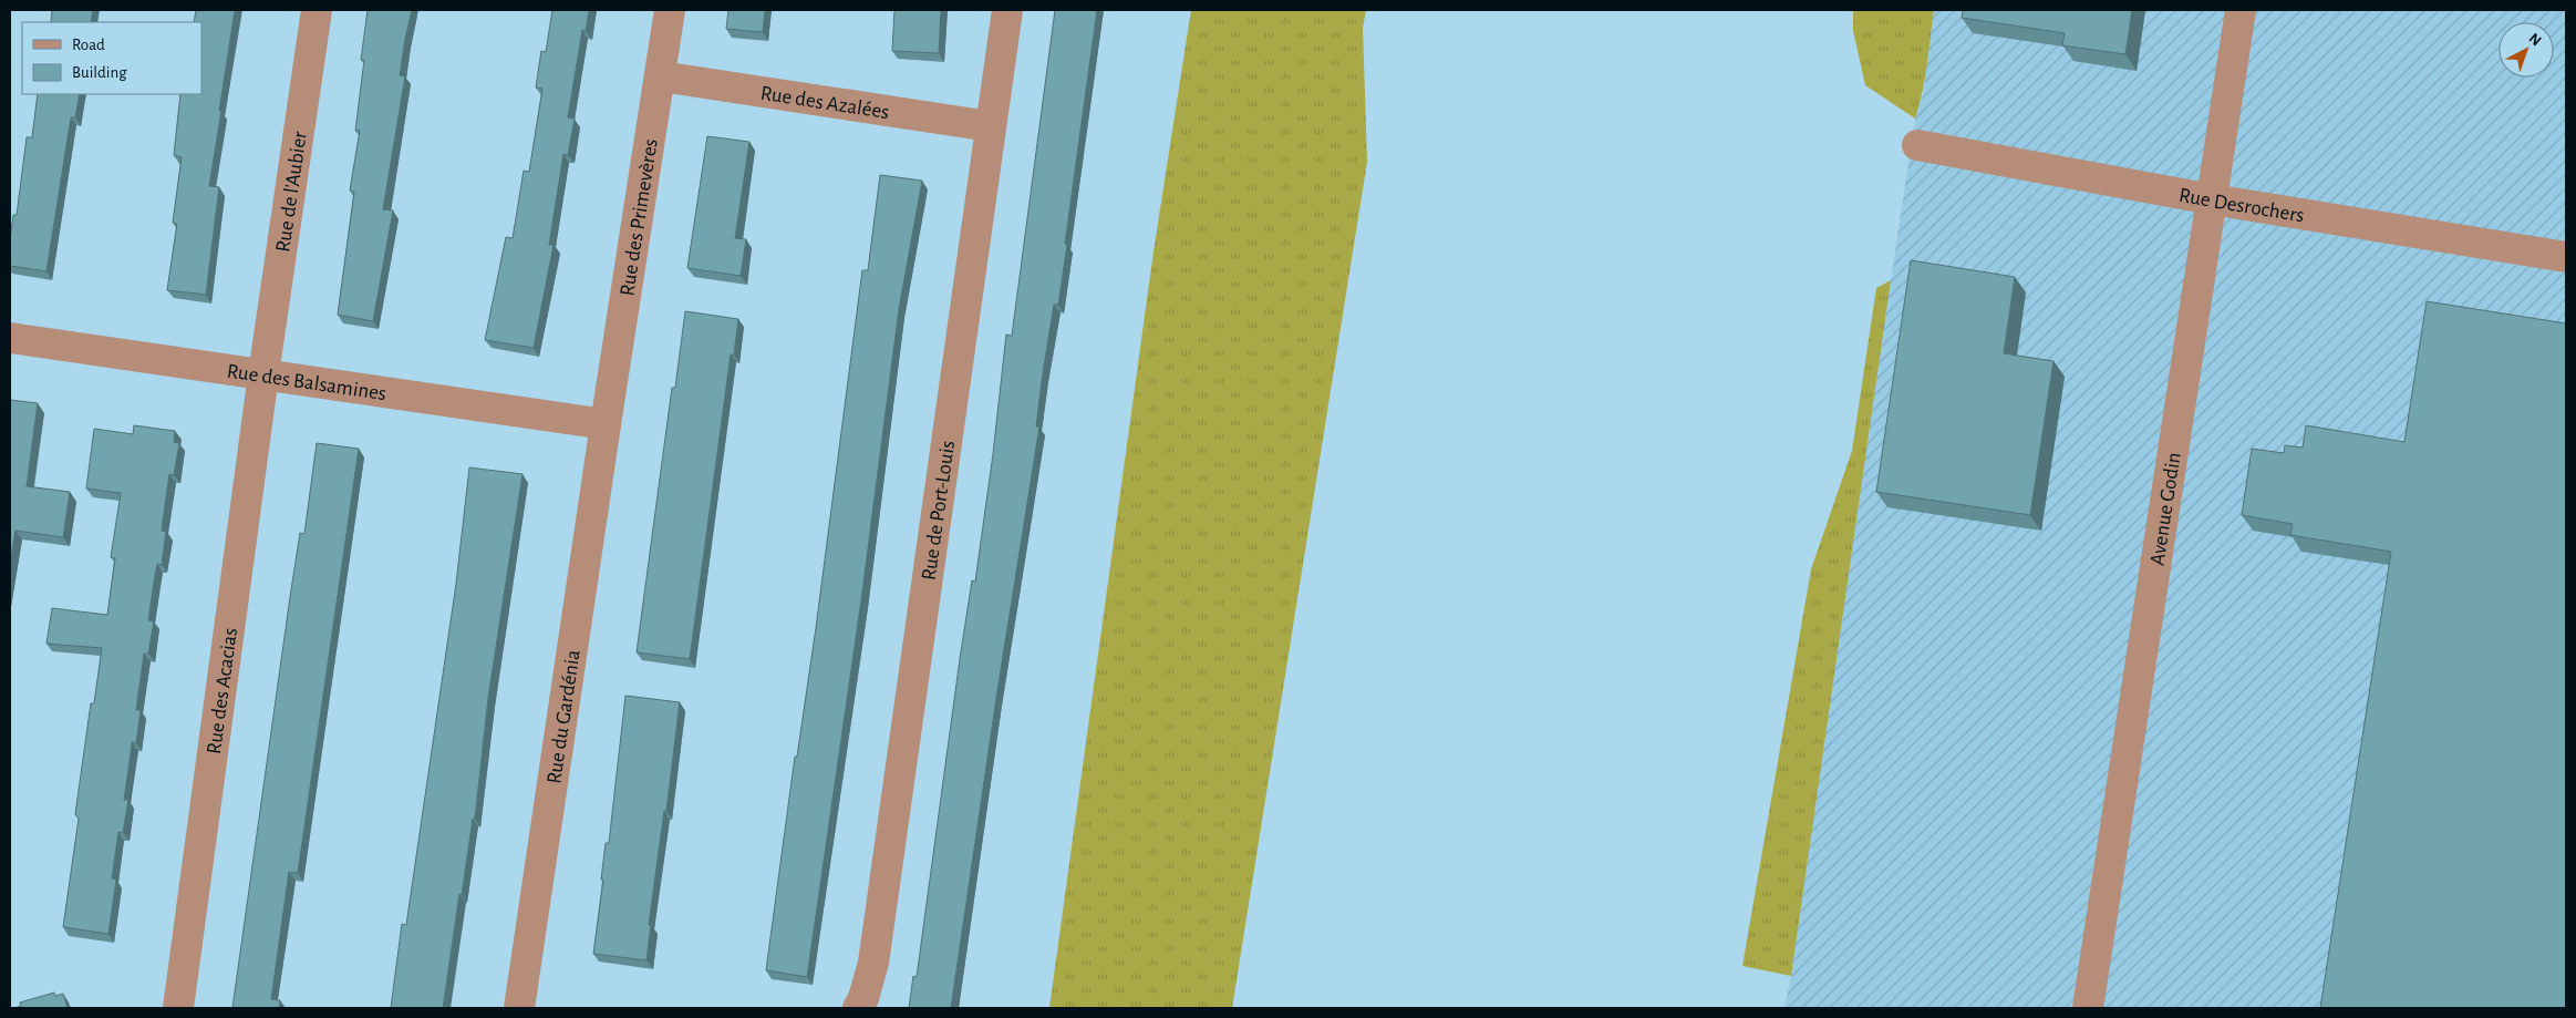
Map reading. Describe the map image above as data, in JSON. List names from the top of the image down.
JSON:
{
  "streets": {
    "street": [
      "Rue des Azalées",
      "Rue de l'Aubier",
      "Rue Desrochers",
      "Rue des Primevères",
      "Rue des Balsamines",
      "Avenue Godin",
      "Rue de Port-Louis",
      "Rue des Acacias",
      "Rue du Gardénia"
    ]
  },
  "crossings": [
    ["Rue des Azalées", "Rue des Primevères"],
    ["Rue des Azalées", "Rue de Port-Louis"],
    ["Rue de l'Aubier", "Rue des Balsamines"],
    ["Rue de l'Aubier", "Rue des Acacias"],
    ["Rue Desrochers", "Avenue Godin"],
    ["Rue des Primevères", "Rue des Balsamines"],
    ["Rue des Primevères", "Rue du Gardénia"],
    ["Rue des Balsamines", "Rue des Acacias"],
    ["Rue des Balsamines", "Rue du Gardénia"]
  ],
  "legend": ["Road", "Building"],
  "north": "top right"
}
